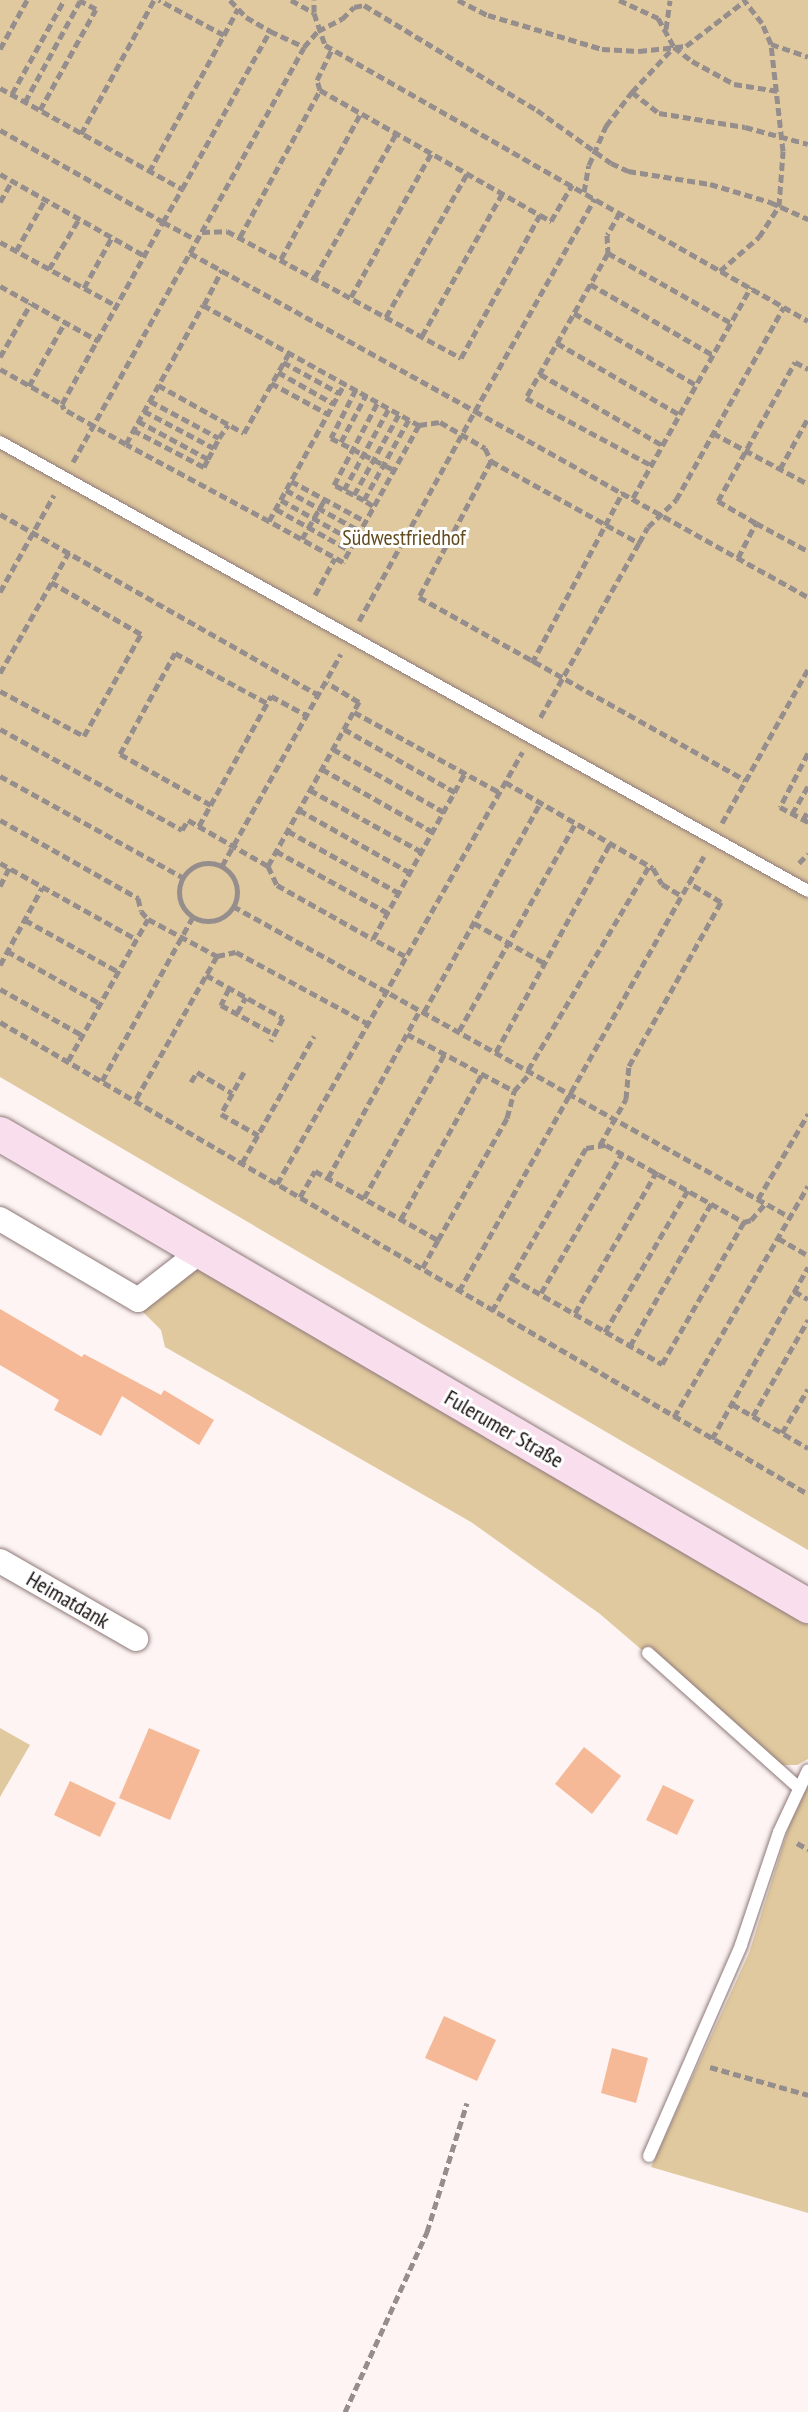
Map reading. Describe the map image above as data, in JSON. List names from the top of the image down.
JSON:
{
  "streets": {
    "main road": ["Fulerumer Straße"],
    "street": ["Heimatdank"]
  },
  "parks": ["Südwestfriedhof"]
}
